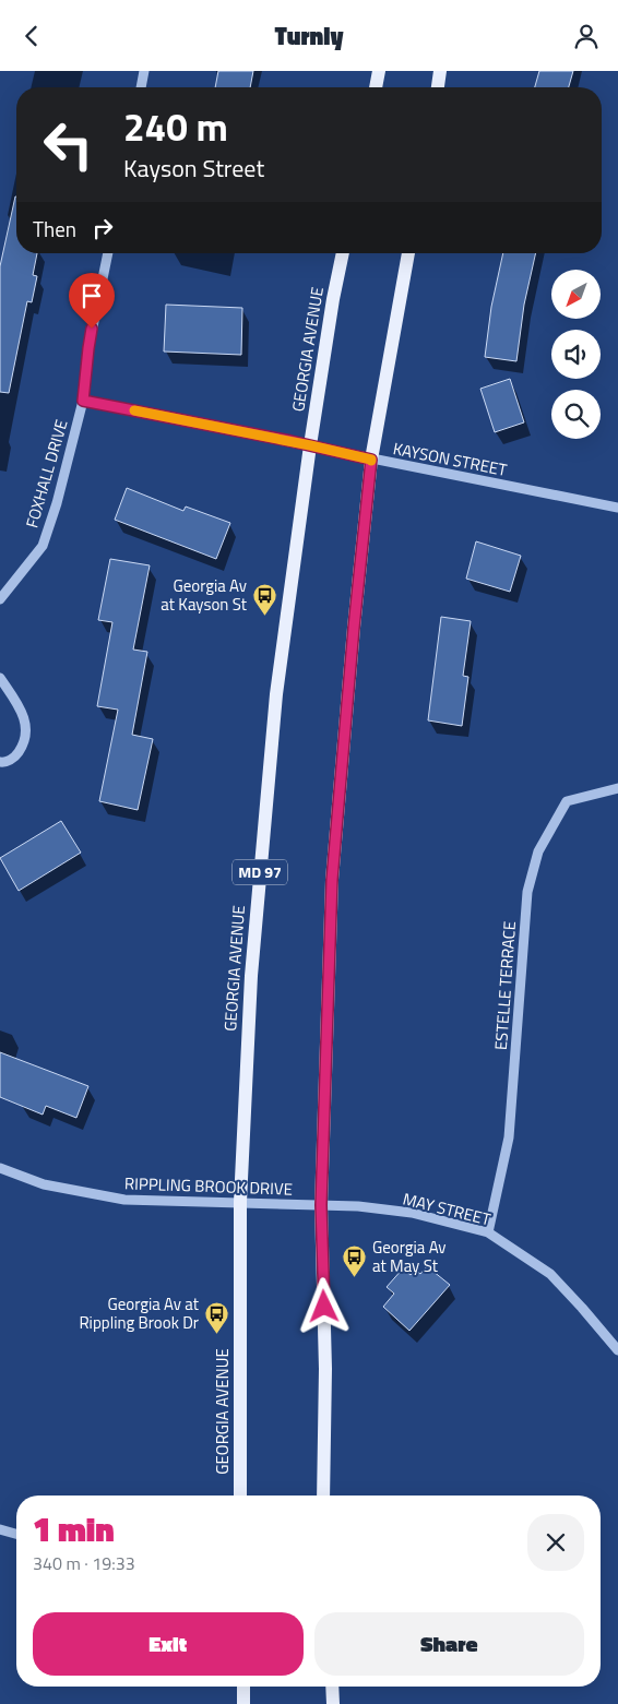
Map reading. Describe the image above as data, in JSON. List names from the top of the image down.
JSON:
{
  "streets": {
    "main road": ["GEORGIA AVENUE", "MD 97"],
    "street": [
      "KAYSON STREET",
      "FOXHALL DRIVE",
      "ESTELLE TERRACE",
      "RIPPLING BROOK DRIVE",
      "MAY STREET"
    ]
  },
  "crossings": [
    ["GEORGIA AVENUE", "KAYSON STREET"],
    ["GEORGIA AVENUE", "RIPPLING BROOK DRIVE"],
    ["KAYSON STREET", "FOXHALL DRIVE"],
    ["ESTELLE TERRACE", "MAY STREET"],
    ["RIPPLING BROOK DRIVE", "MAY STREET"]
  ],
  "places": {
    "bus stop": ["Georgia Av at Kayson St", "Georgia Av at May St", "Georgia Av at Rippling Brook Dr"]
  },
  "north": "bottom left",
  "page": {
    "header": "Turnly",
    "turn": ["240 m", "Kayson Street"],
    "then": "Then",
    "heading": ["1 min", "340 m · 19:33"],
    "buttons": ["Exit", "Share"]
  }
}
